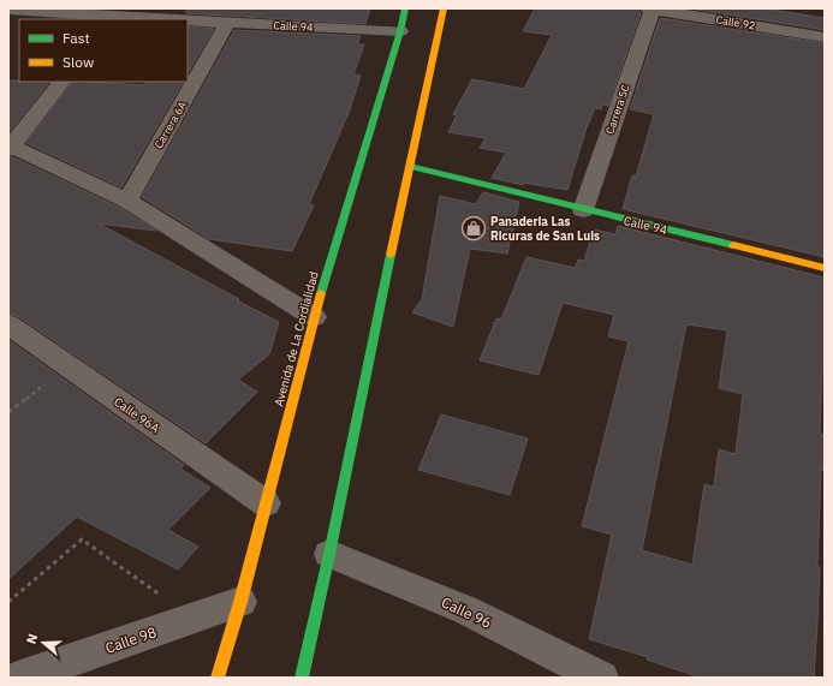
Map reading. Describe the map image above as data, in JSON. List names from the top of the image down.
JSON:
{
  "streets": {
    "main road": ["Calle 94", "Avenida de La Cordialidad"],
    "street": [
      "Calle 92",
      "Carrera 5C",
      "Carrera 6A",
      "Calle 96A",
      "Calle 96",
      "Calle 98"
    ]
  },
  "crossings": [
    ["Calle 92", "Carrera 5C"],
    ["Calle 94", "Carrera 5C"],
    ["Calle 94", "Carrera 6A"],
    ["Calle 94", "Avenida de La Cordialidad"],
    ["Avenida de La Cordialidad", "Calle 96A"],
    ["Avenida de La Cordialidad", "Calle 98"]
  ],
  "places": {
    "shop": ["Panaderia Las Ricuras de San Luis"]
  },
  "legend": ["Fast", "Slow"],
  "north": "left"
}
